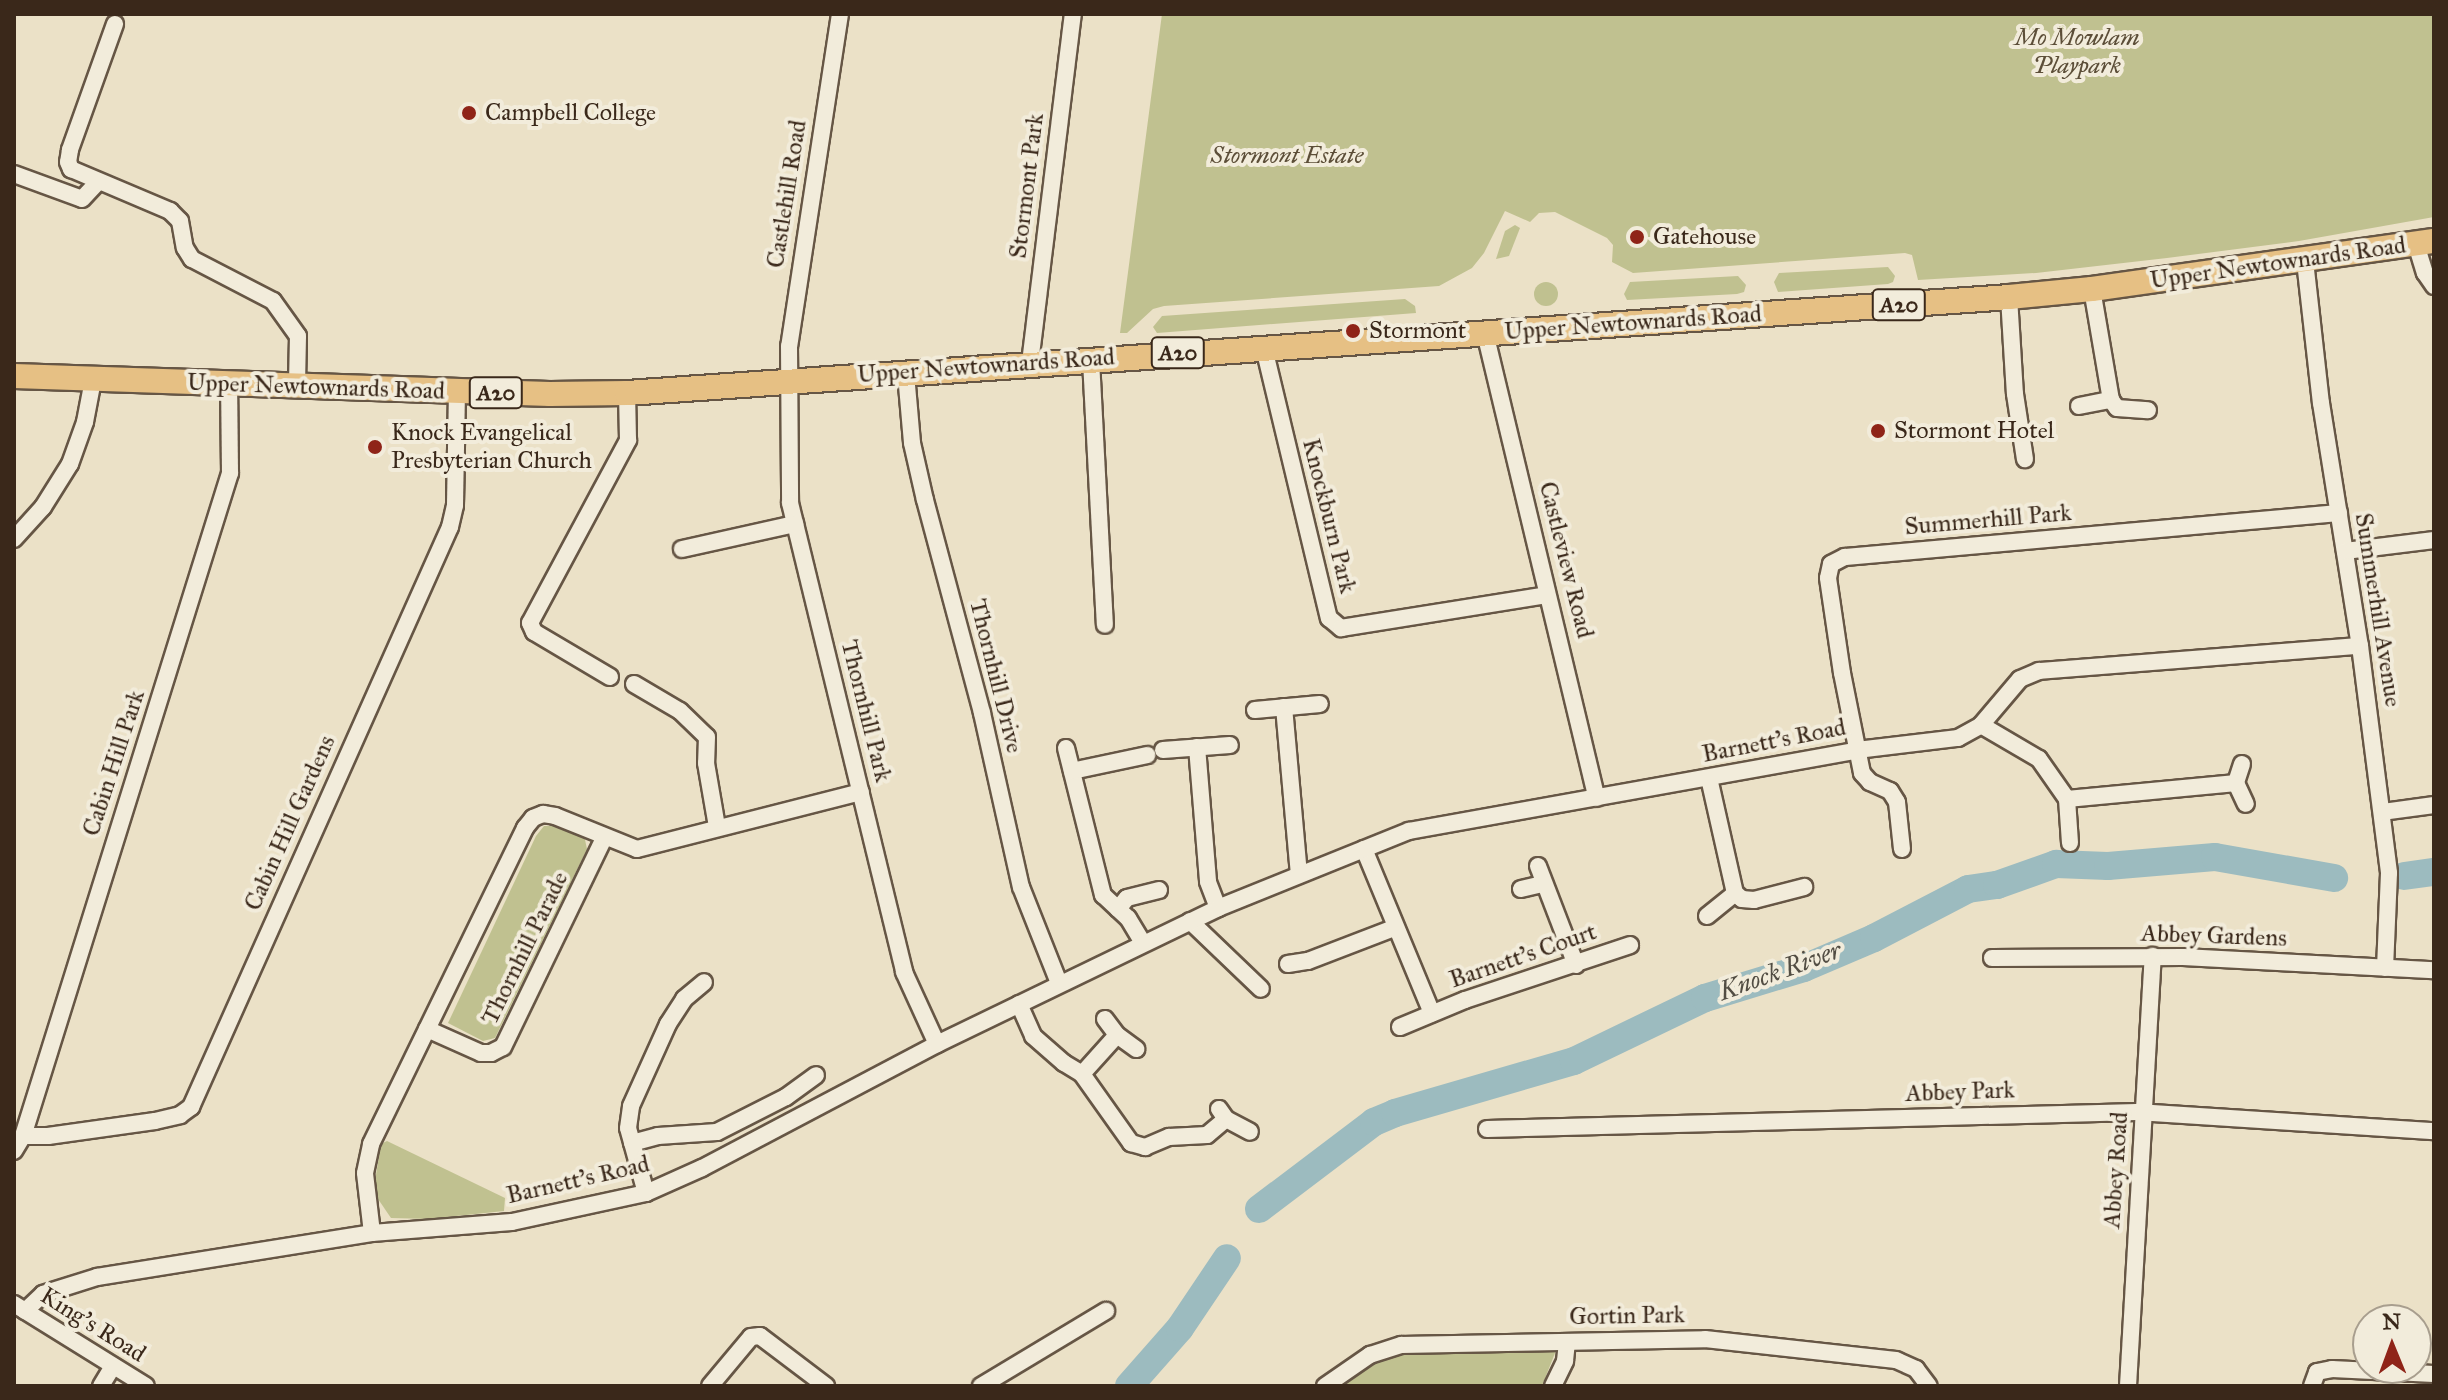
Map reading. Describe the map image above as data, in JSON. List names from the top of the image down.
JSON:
{
  "streets": {
    "highway": ["Upper Newtownards Road", "A20"],
    "street": [
      "Stormont Park",
      "Castlehill Road",
      "Knockburn Park",
      "Summerhill Park",
      "Castleview Road",
      "Summerhill Avenue",
      "Thornhill Drive",
      "Thornhill Park",
      "Barnett's Road",
      "Cabin Hill Park",
      "Cabin Hill Gardens",
      "Abbey Gardens",
      "Thornhill Parade",
      "Barnett's Court",
      "Abbey Park",
      "Abbey Road",
      "Gortin Park",
      "King's Road"
    ]
  },
  "crossings": [
    ["Stormont Park", "Upper Newtownards Road"],
    ["Castlehill Road", "Upper Newtownards Road"],
    ["Castlehill Road", "Thornhill Park"],
    ["Upper Newtownards Road", "Knockburn Park"],
    ["Upper Newtownards Road", "Castleview Road"],
    ["Upper Newtownards Road", "Summerhill Avenue"],
    ["Upper Newtownards Road", "Thornhill Drive"],
    ["Upper Newtownards Road", "Thornhill Park"],
    ["Upper Newtownards Road", "Cabin Hill Park"],
    ["Upper Newtownards Road", "Cabin Hill Gardens"],
    ["Knockburn Park", "Castleview Road"],
    ["Summerhill Park", "Summerhill Avenue"],
    ["Summerhill Park", "Barnett's Road"],
    ["Castleview Road", "Barnett's Road"],
    ["Summerhill Avenue", "Barnett's Road"],
    ["Summerhill Avenue", "Abbey Gardens"],
    ["Thornhill Drive", "Barnett's Road"],
    ["Thornhill Park", "Barnett's Road"],
    ["Barnett's Road", "Barnett's Court"],
    ["Barnett's Road", "King's Road"],
    ["Cabin Hill Park", "Cabin Hill Gardens"],
    ["Abbey Gardens", "Abbey Road"],
    ["Abbey Park", "Abbey Road"]
  ],
  "water": ["Knock River"],
  "parks": ["Mo Mowlam Playpark", "Stormont Estate"],
  "places": [
    "Campbell College",
    "Gatehouse",
    "Stormont",
    "Stormont Hotel",
    "Knock Evangelical Presbyterian Church"
  ],
  "north": "top"
}
